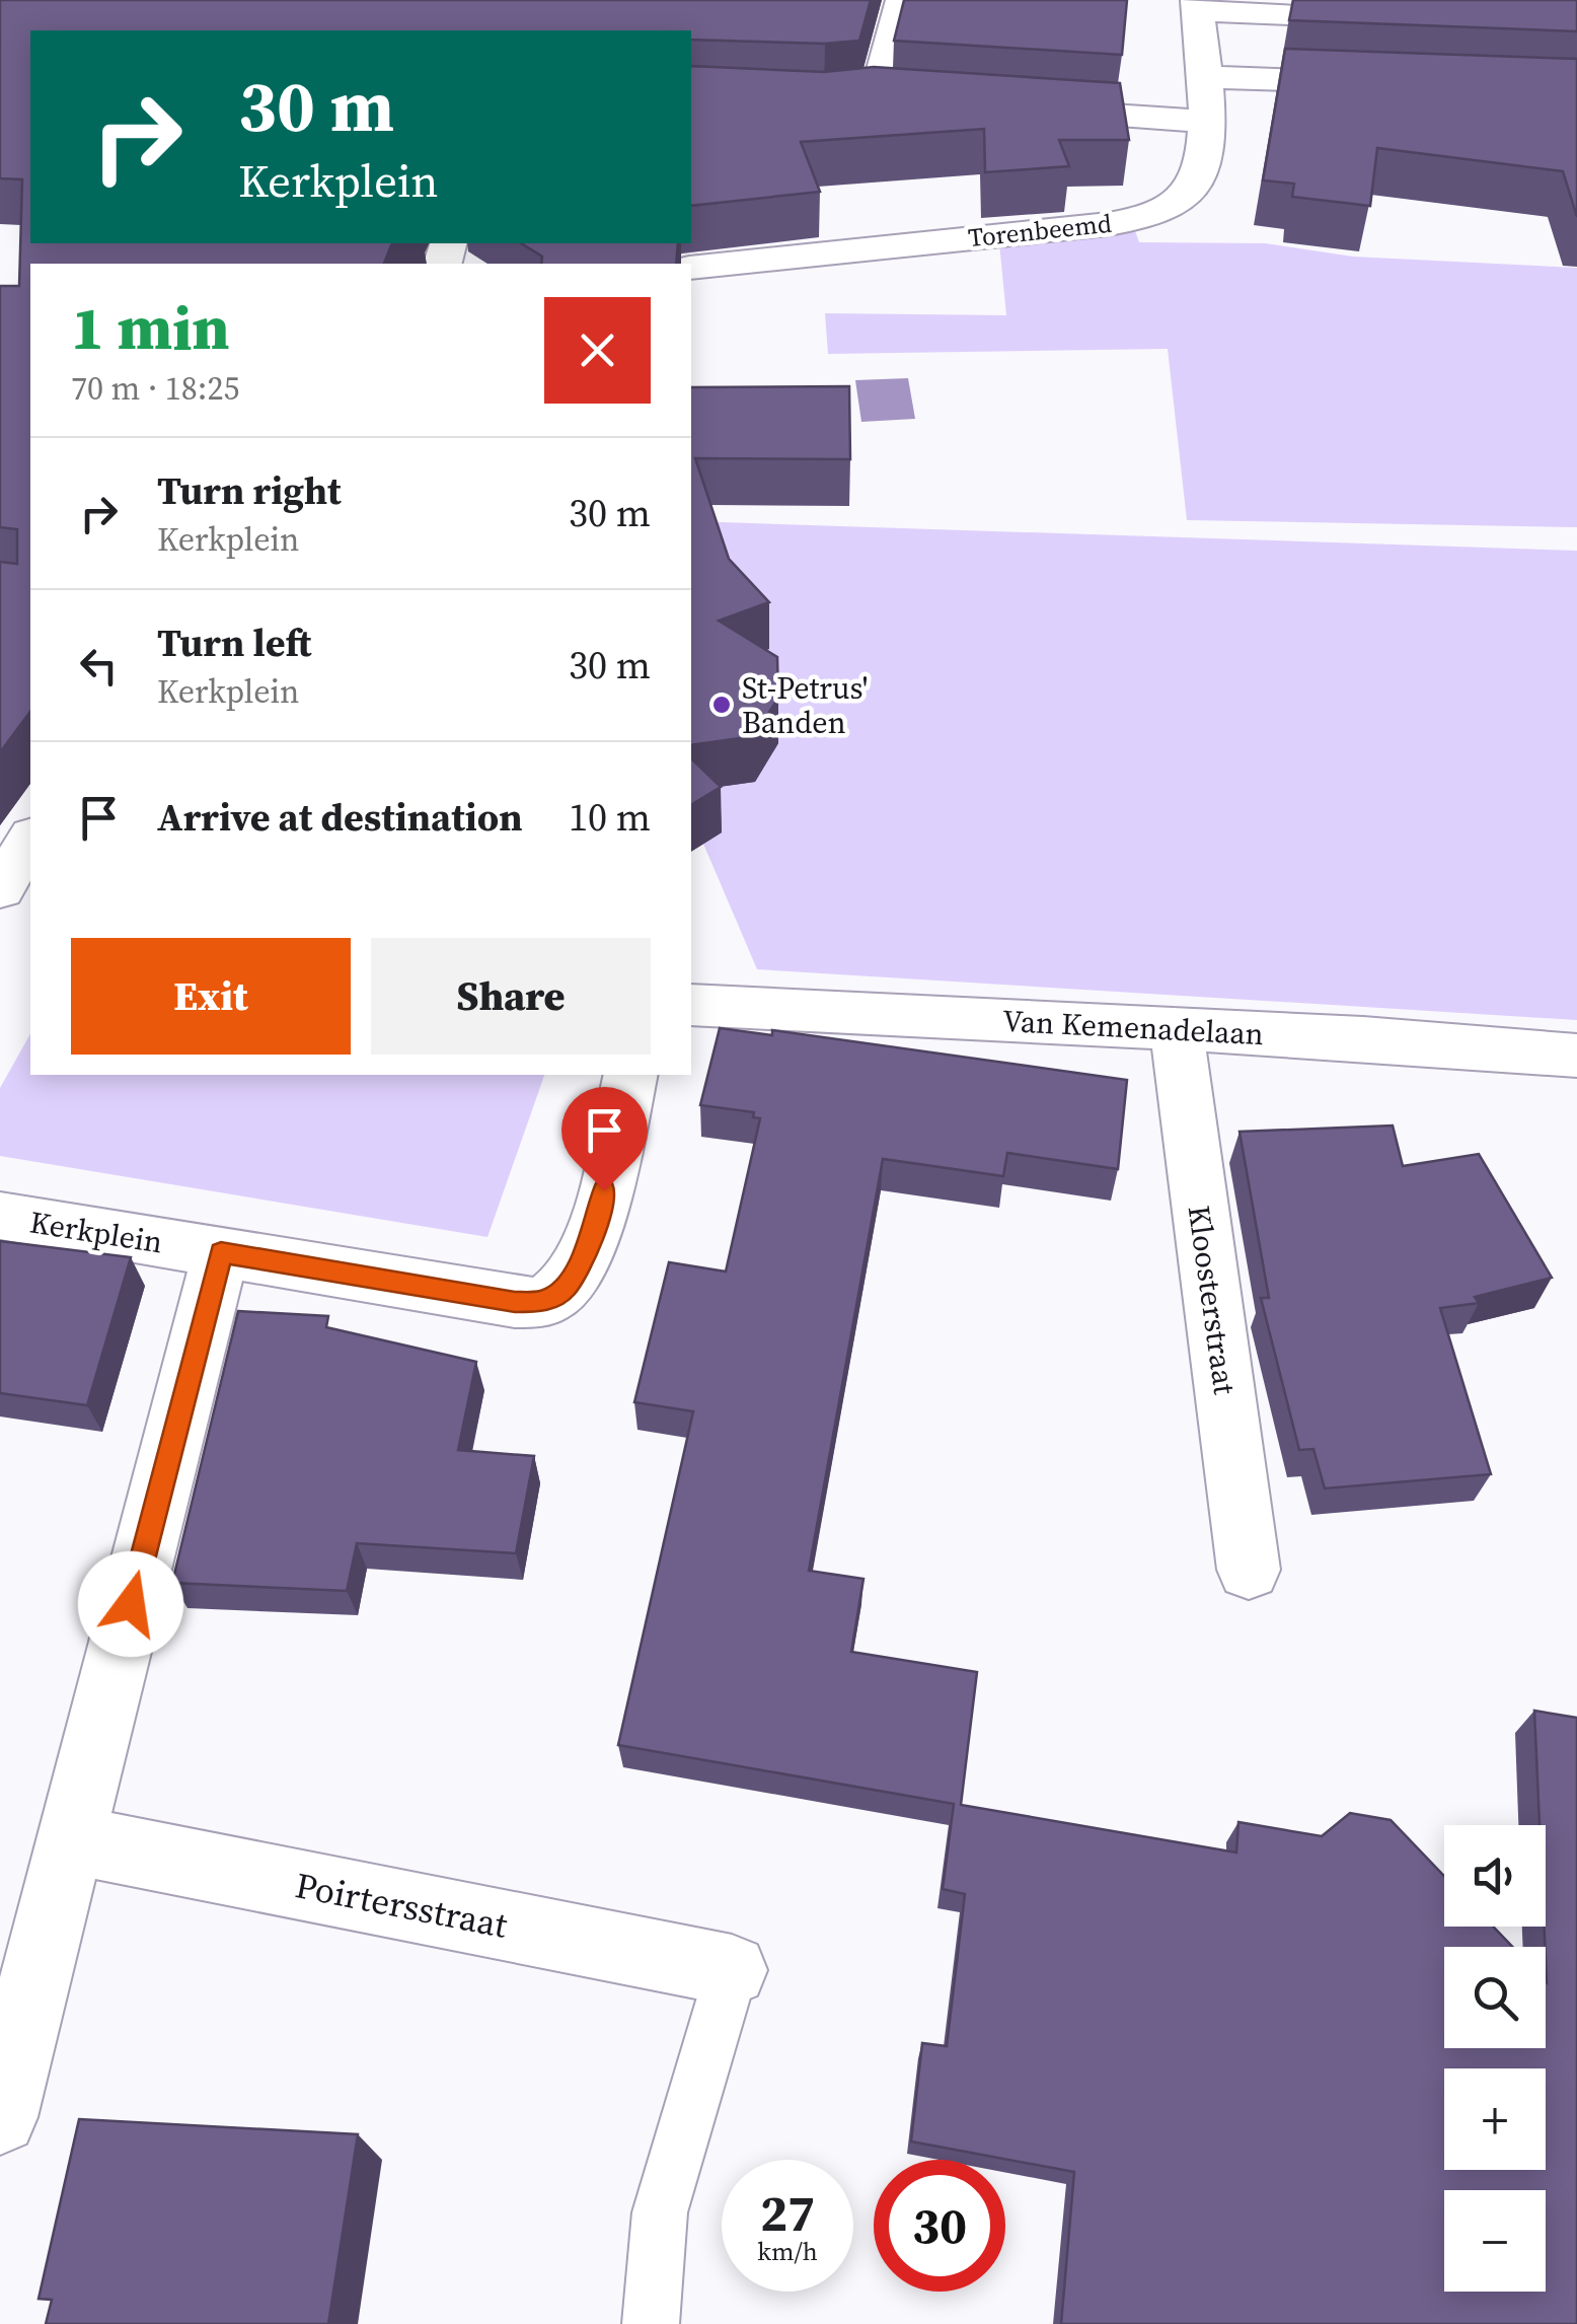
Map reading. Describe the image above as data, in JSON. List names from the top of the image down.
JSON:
{
  "streets": {
    "street": [
      "Torenbeemd",
      "Van Kemenadelaan",
      "Kerkplein",
      "Kloosterstraat",
      "Poirtersstraat"
    ]
  },
  "crossings": [
    ["Van Kemenadelaan", "Kloosterstraat"]
  ],
  "places": ["St-Petrus' Banden"],
  "page": {
    "turn": ["30 m", "Kerkplein"],
    "heading": ["1 min", "70 m · 18:25"],
    "list": [
      {
        "name": "Turn right",
        "note": "Kerkplein",
        "value": "30 m"
      },
      {
        "name": "Turn left",
        "note": "Kerkplein",
        "value": "30 m"
      },
      {
        "name": "Arrive at destination",
        "value": "10 m"
      }
    ],
    "buttons": ["Exit", "Share"],
    "map_buttons": ["+", "−"],
    "speed": "27 km/h",
    "limit": "30"
  }
}
